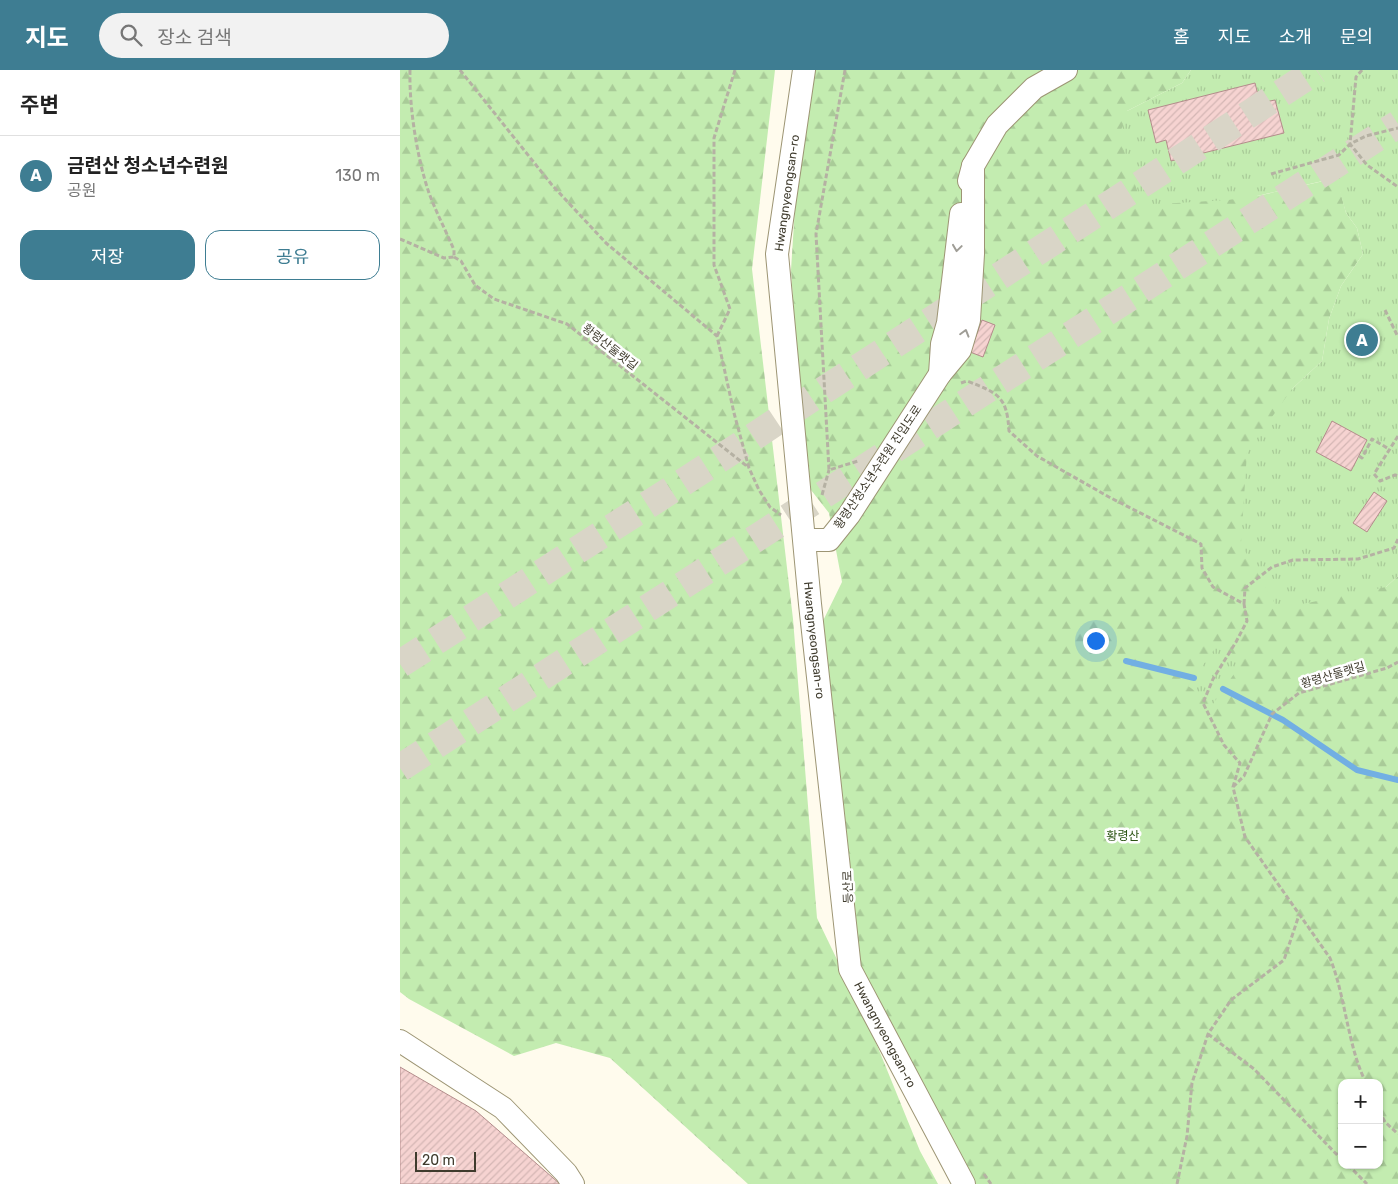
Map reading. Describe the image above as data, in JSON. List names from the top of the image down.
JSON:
{
  "streets": {
    "street": ["Hwangnyeongsan-ro", "황령산청소년수련원 진입도로"],
    "path": ["황령산둘랫길"]
  },
  "crossings": [
    ["Hwangnyeongsan-ro", "황령산청소년수련원 진입도로"]
  ],
  "parks": ["황령산"],
  "scale_bar": "20 m",
  "page": {
    "header": "지도",
    "search": "장소 검색",
    "nav": [
      "홈",
      "지도",
      "소개",
      "문의"
    ],
    "heading": "주변",
    "list": [
      {
        "mark": "A",
        "name": "금련산 청소년수련원",
        "note": "공원",
        "value": "130 m"
      }
    ],
    "buttons": ["저장", "공유"],
    "pins": "A",
    "map_buttons": ["+", "−"],
    "scale": "20 m"
  }
}
